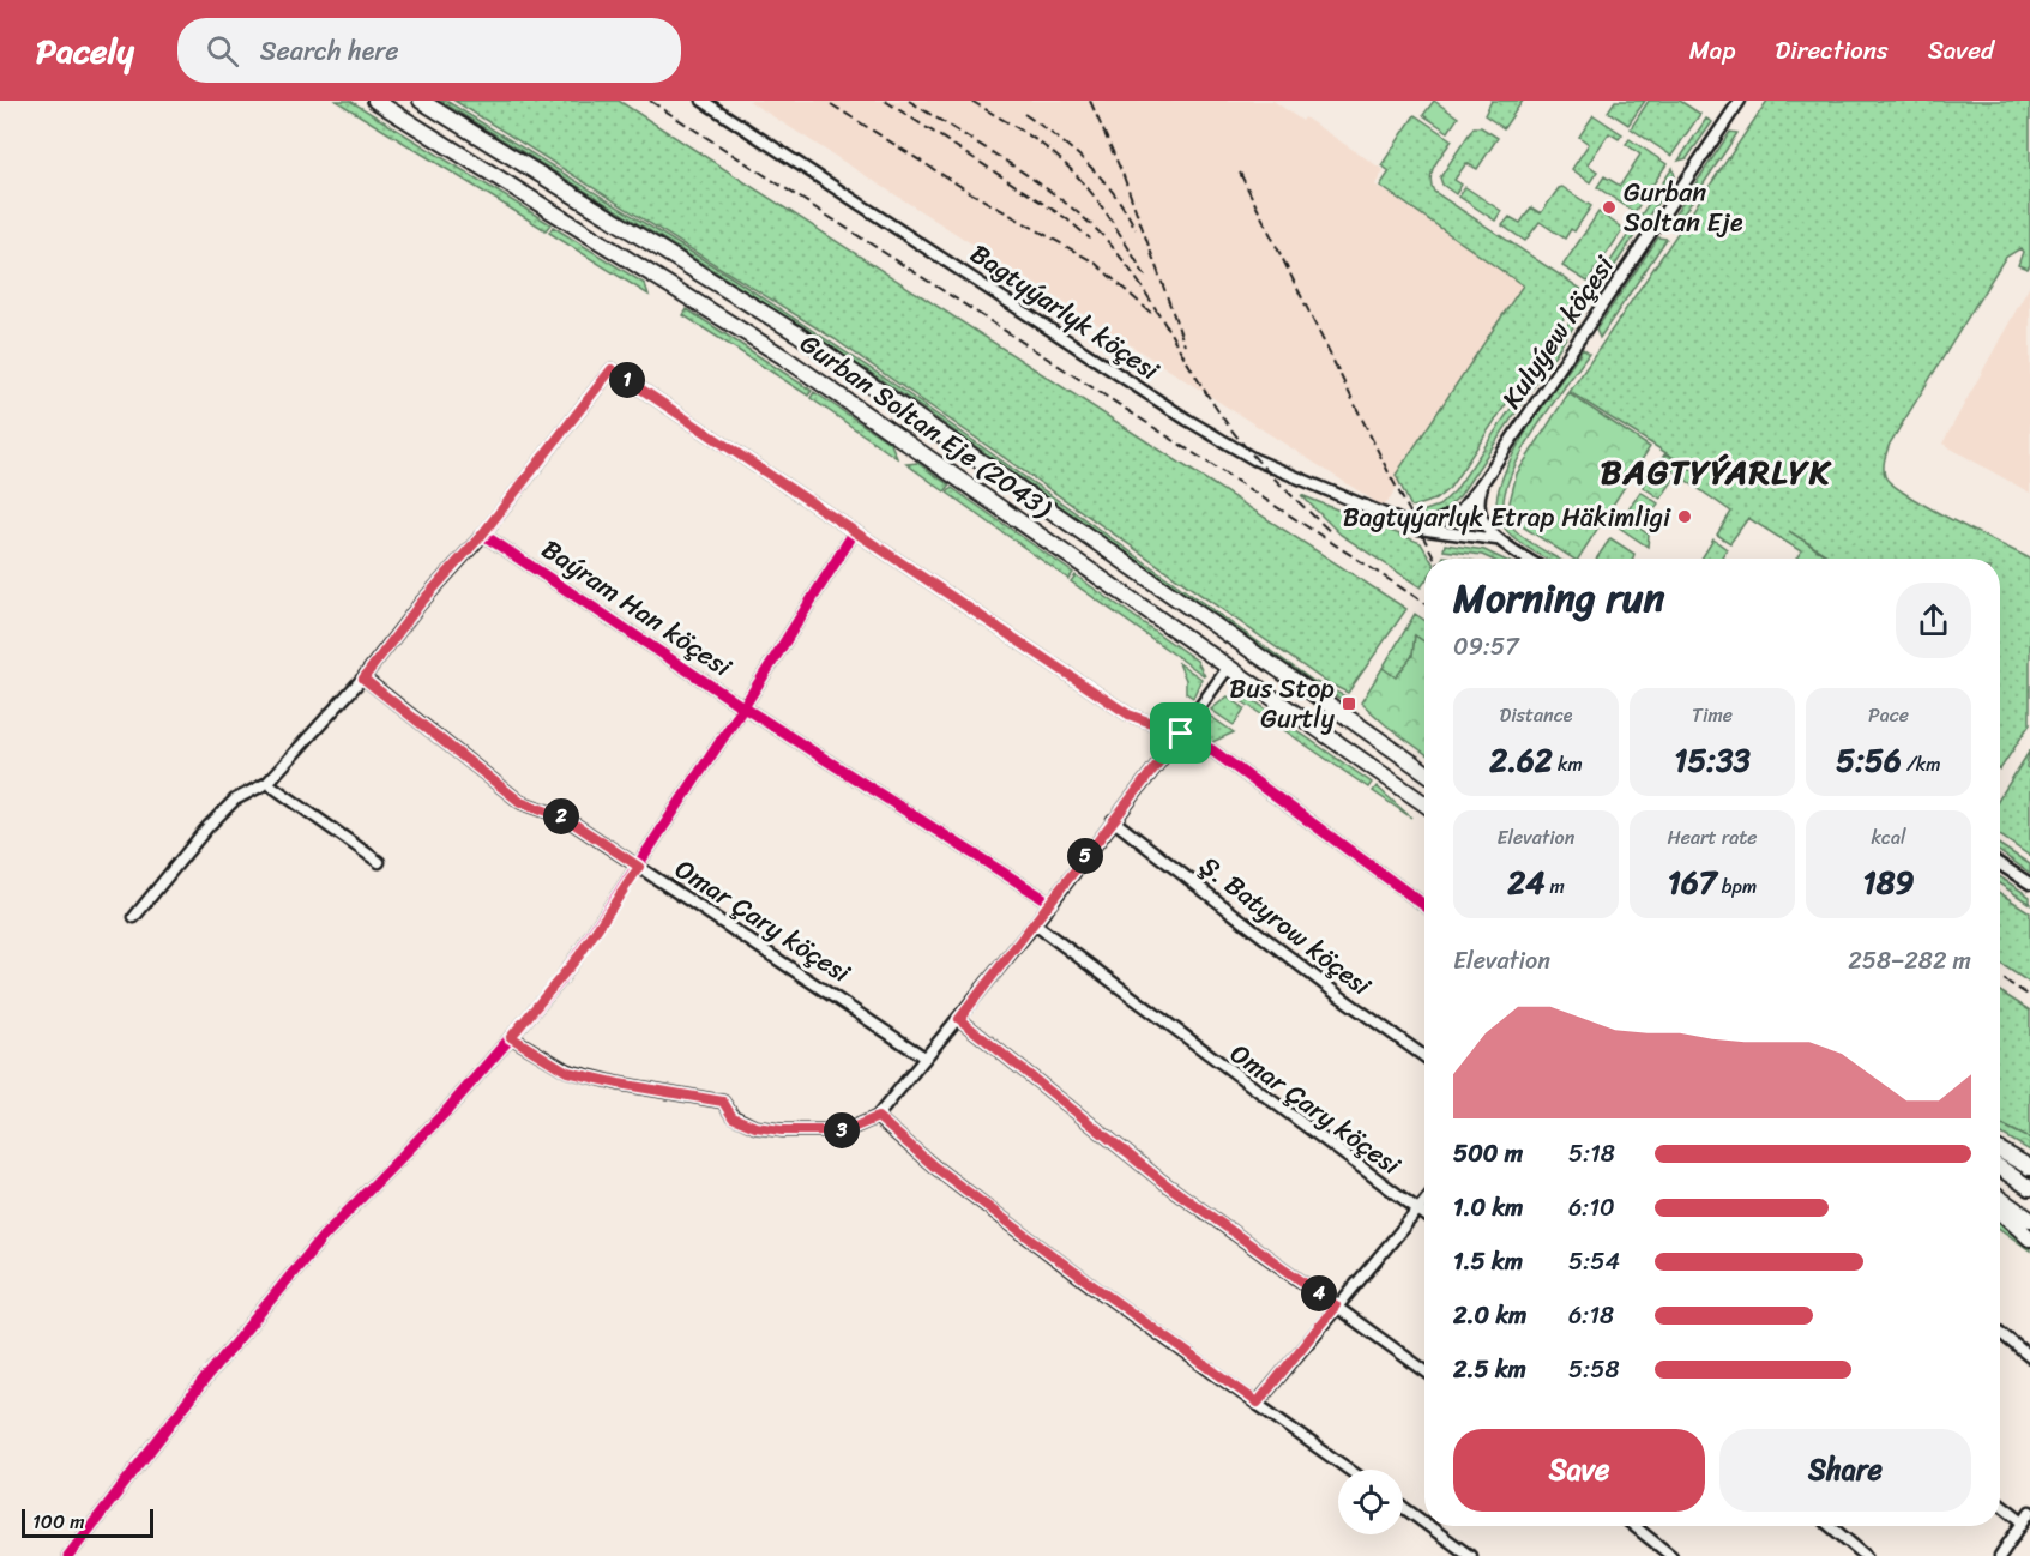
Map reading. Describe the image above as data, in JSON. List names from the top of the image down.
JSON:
{
  "streets": {
    "highway": ["Gurban Soltan Eje (2043)"],
    "street": [
      "Bagtyýarlyk köçesi",
      "Kulyýew köçesi",
      "Baýram Han köçesi",
      "Omar Çary köçesi",
      "Ş. Batyrow köçesi"
    ]
  },
  "crossings": [
    ["Bagtyýarlyk köçesi", "Kulyýew köçesi"]
  ],
  "districts": ["BAGTYÝARLYK"],
  "places": {
    "other": ["Gurban Soltan Eje", "Bagtyýarlyk Etrap Häkimligi"],
    "transit": ["Bus Stop Gurtly"]
  },
  "scale_bar": "100 m",
  "page": {
    "header": "Pacely",
    "search": "Search here",
    "nav": ["Map", "Directions", "Saved"],
    "pins": [
      "1",
      "2",
      "5",
      "3",
      "4"
    ],
    "heading": ["Morning run", "09:57"],
    "stats": [
      ["Distance", "2.62 km"],
      ["Time", "15:33"],
      ["Pace", "5:56 /km"],
      ["Elevation", "24 m"],
      ["Heart rate", "167 bpm"],
      ["kcal", "189"]
    ],
    "chart": ["Elevation", "258–282 m"],
    "list": [
      {
        "name": "500 m",
        "note": "5:18"
      },
      {
        "name": "1.0 km",
        "note": "6:10"
      },
      {
        "name": "1.5 km",
        "note": "5:54"
      },
      {
        "name": "2.0 km",
        "note": "6:18"
      },
      {
        "name": "2.5 km",
        "note": "5:58"
      }
    ],
    "buttons": ["Save", "Share"],
    "scale": "100 m"
  }
}
